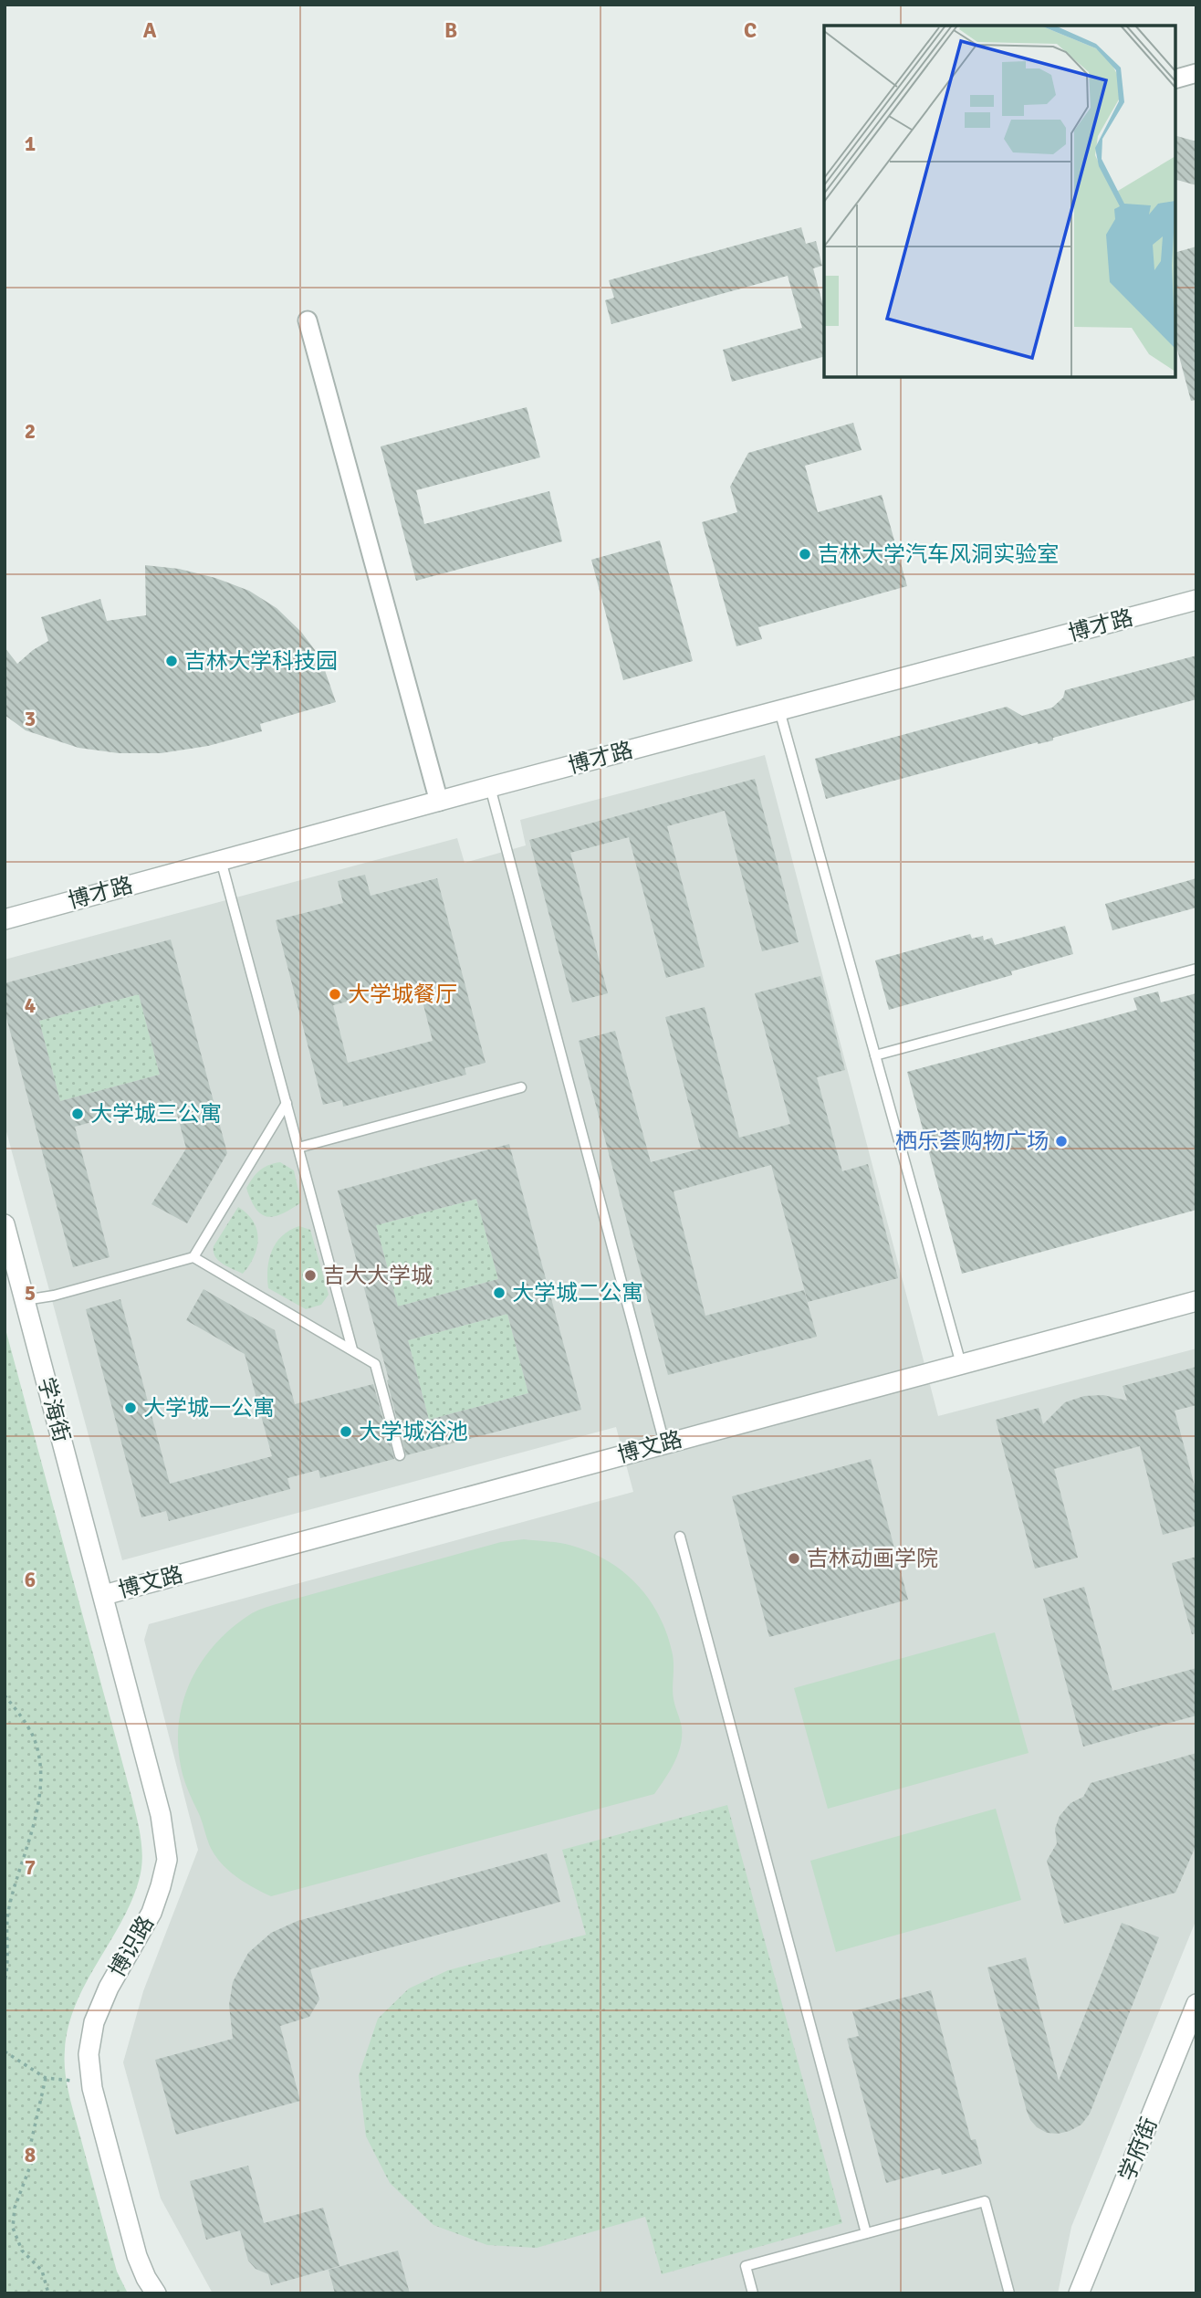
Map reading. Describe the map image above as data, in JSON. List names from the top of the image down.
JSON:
{
  "streets": {
    "street": [
      "博才路",
      "学海街",
      "博文路",
      "博识路",
      "学府街"
    ]
  },
  "crossings": [
    ["学海街", "博文路"],
    ["学海街", "博识路"],
    ["博文路", "博识路"]
  ],
  "places": [
    "吉林大学汽车风洞实验室",
    "吉林大学科技园",
    "大学城餐厅",
    "大学城三公寓",
    "栖乐荟购物广场",
    "吉大大学城",
    "大学城二公寓",
    "大学城一公寓",
    "大学城浴池",
    "吉林动画学院"
  ],
  "grid": {
    "columns": ["A", "B", "C"],
    "rows": [
      "1",
      "2",
      "3",
      "4",
      "5",
      "6",
      "7",
      "8"
    ]
  }
}
